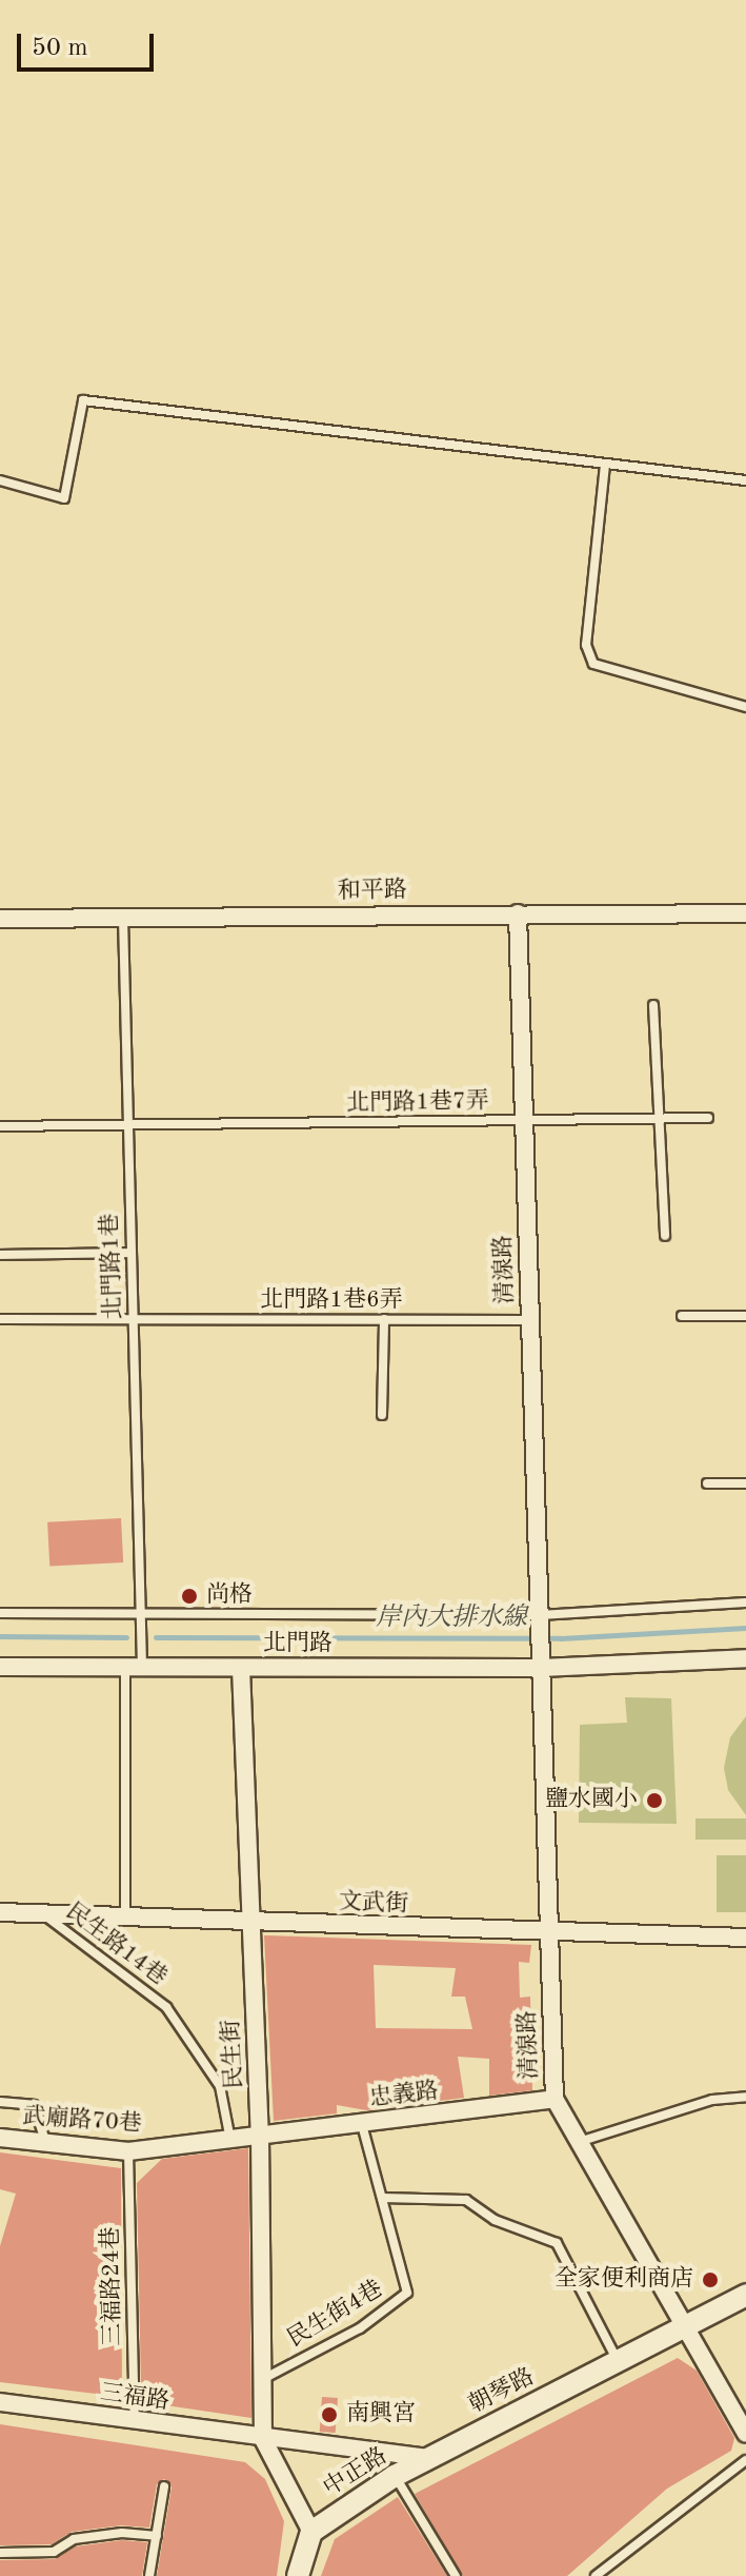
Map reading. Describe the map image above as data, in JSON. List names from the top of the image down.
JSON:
{
  "streets": {
    "street": [
      "和平路",
      "清湶路",
      "北門路",
      "文武街",
      "民生街",
      "忠義路",
      "武廟路70巷",
      "朝琴路",
      "三福路",
      "中正路"
    ],
    "lane": [
      "北門路1巷7弄",
      "北門路1巷",
      "北門路1巷6弄",
      "民生路14巷",
      "三福路24巷",
      "民生街4巷"
    ]
  },
  "crossings": [
    ["和平路", "北門路1巷"],
    ["和平路", "清湶路"],
    ["北門路1巷7弄", "北門路1巷"],
    ["北門路1巷7弄", "清湶路"],
    ["北門路1巷", "北門路1巷6弄"],
    ["北門路1巷", "北門路"],
    ["北門路1巷", "文武街"],
    ["清湶路", "北門路1巷6弄"],
    ["清湶路", "北門路"],
    ["清湶路", "文武街"],
    ["清湶路", "忠義路"],
    ["清湶路", "朝琴路"],
    ["北門路", "民生街"],
    ["文武街", "民生路14巷"],
    ["文武街", "民生街"],
    ["民生路14巷", "武廟路70巷"],
    ["民生街", "忠義路"],
    ["民生街", "武廟路70巷"],
    ["民生街", "民生街4巷"],
    ["民生街", "三福路"],
    ["民生街", "中正路"],
    ["忠義路", "武廟路70巷"],
    ["忠義路", "民生街4巷"],
    ["武廟路70巷", "三福路24巷"],
    ["三福路24巷", "三福路"],
    ["朝琴路", "中正路"],
    ["三福路", "中正路"]
  ],
  "water": ["岸內大排水線"],
  "places": [
    "尚格",
    "鹽水國小",
    "全家便利商店",
    "南興宮"
  ],
  "scale_bar": "50 m"
}
